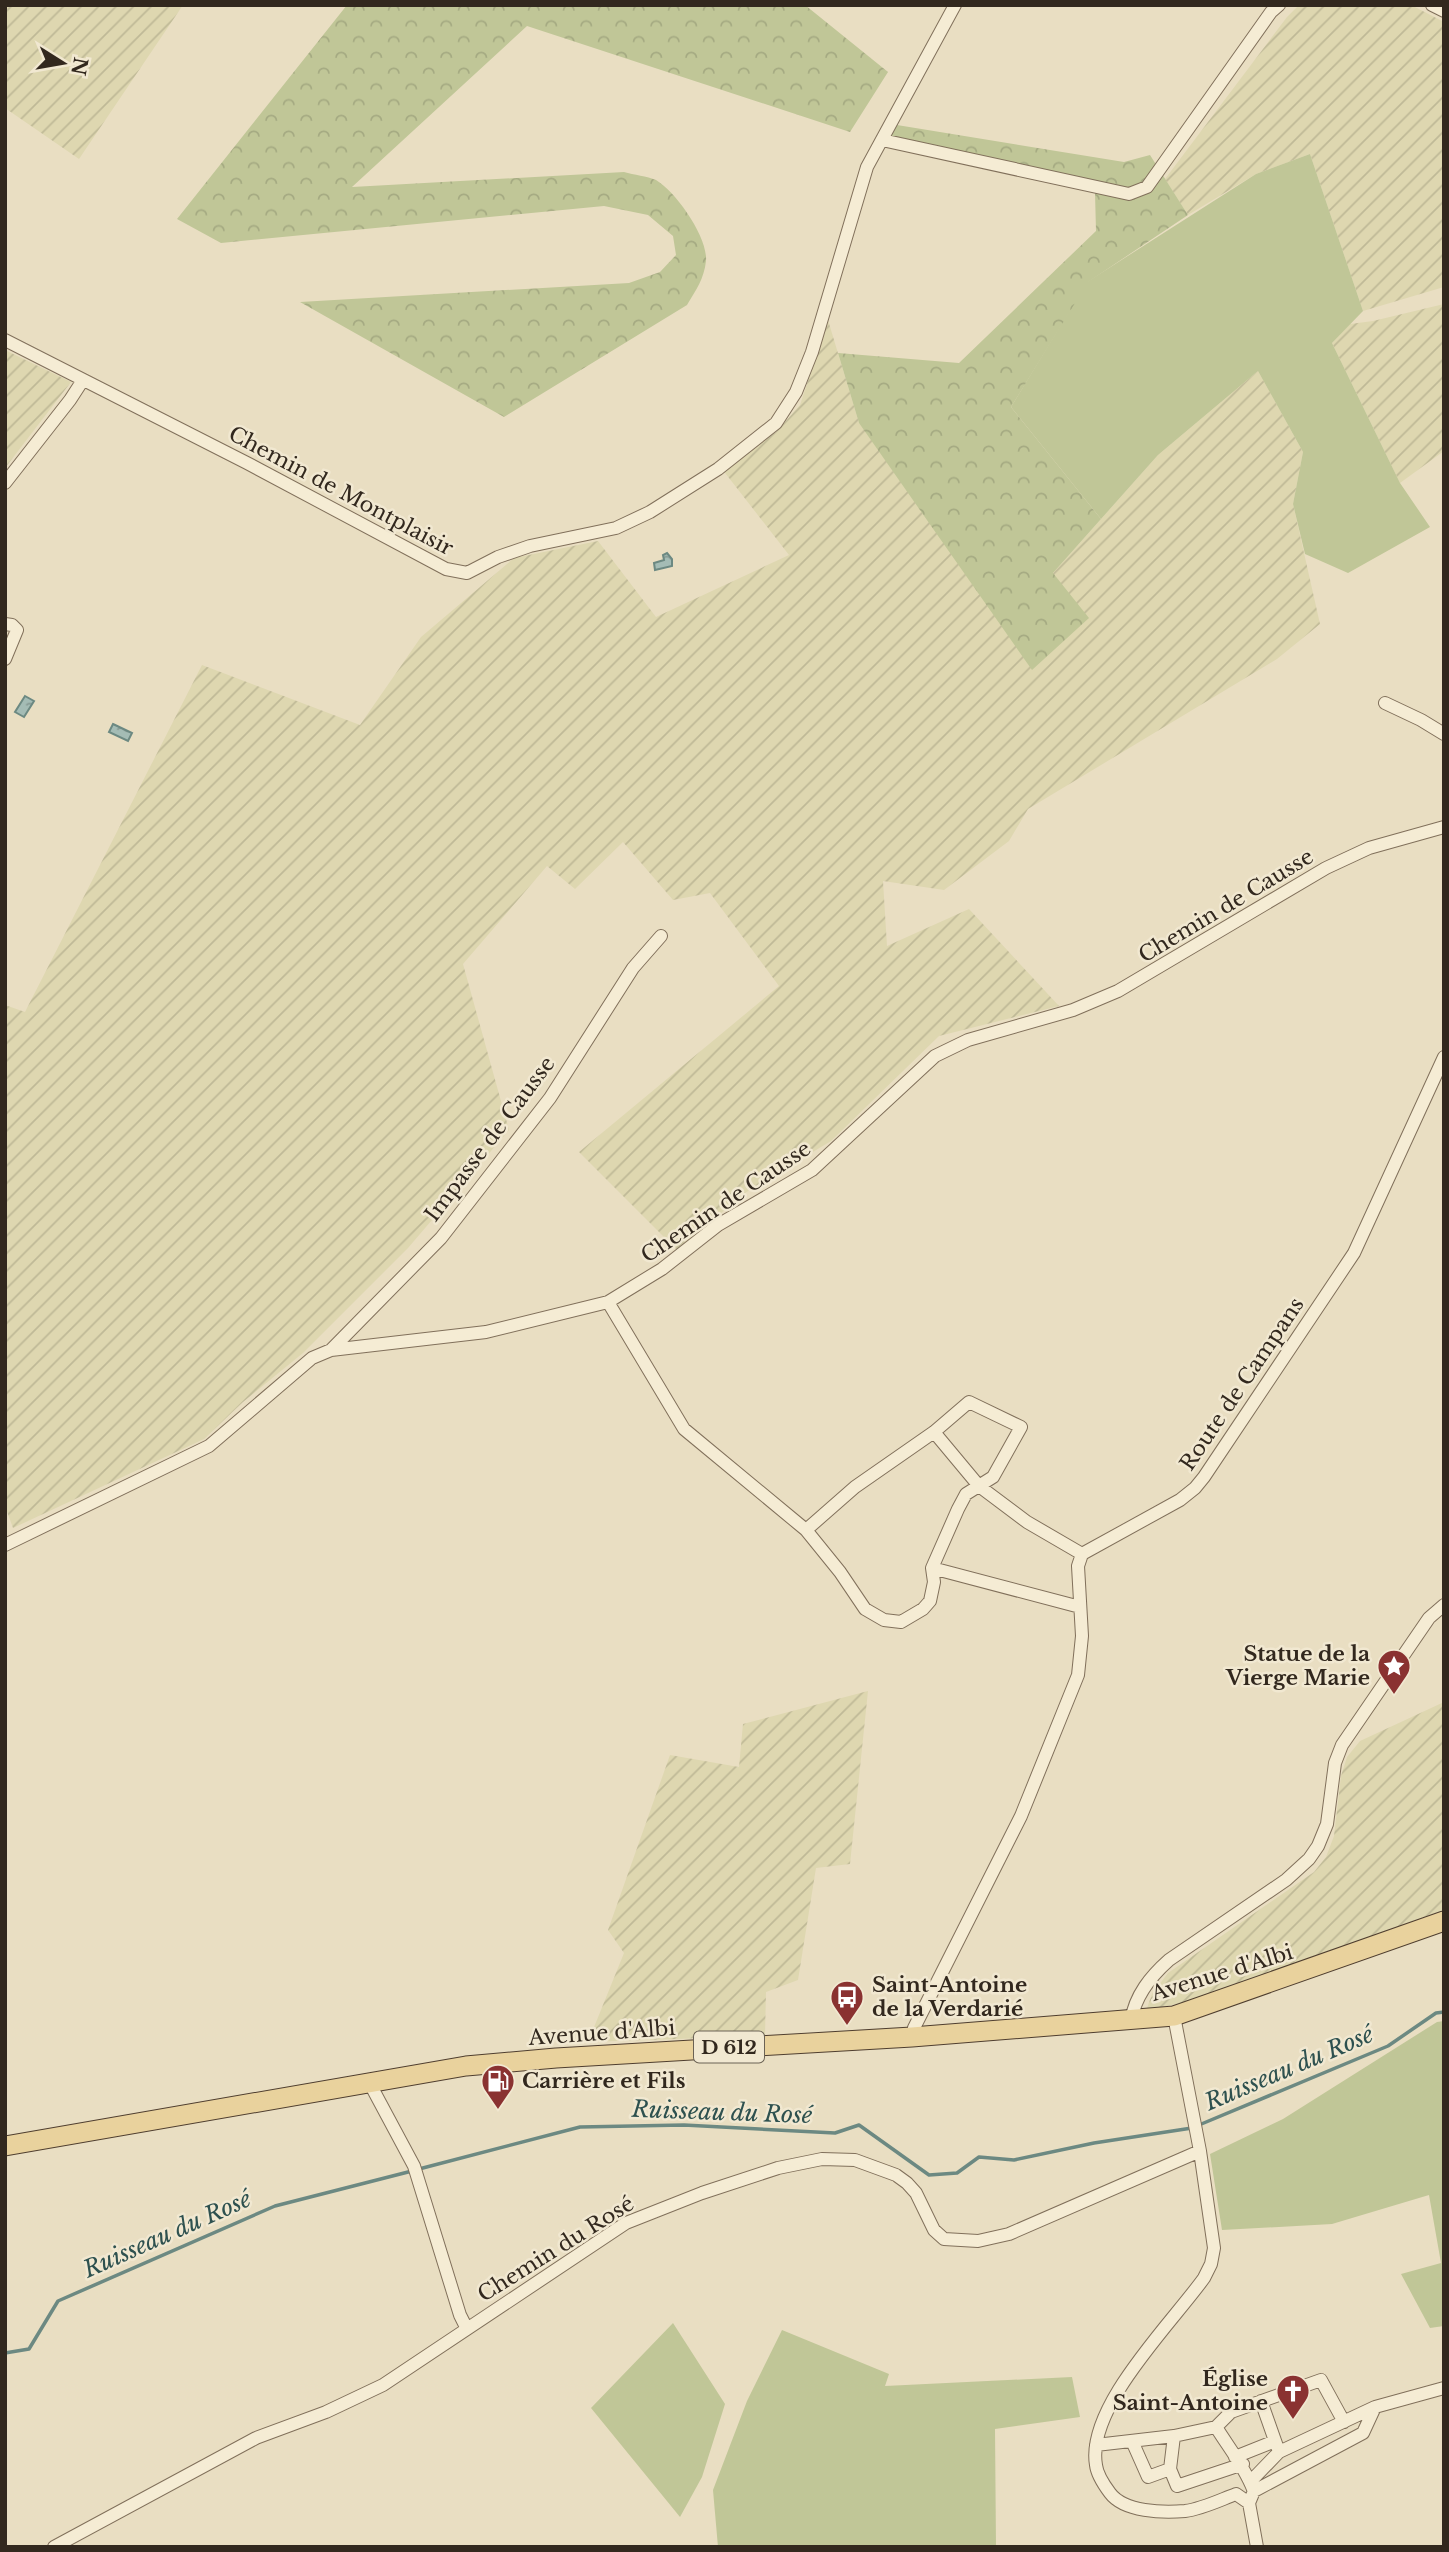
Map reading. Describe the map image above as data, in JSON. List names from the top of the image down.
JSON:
{
  "streets": {
    "main road": ["Avenue d'Albi", "D 612"],
    "street": [
      "Chemin de Montplaisir",
      "Chemin de Causse",
      "Impasse de Causse",
      "Route de Campans",
      "Chemin du Rosé"
    ]
  },
  "crossings": [
    ["Chemin de Causse", "Impasse de Causse"]
  ],
  "water": ["Ruisseau du Rosé"],
  "places": {
    "place": ["Statue de la Vierge Marie"],
    "bus stop": ["Saint-Antoine de la Verdarié"],
    "fuel station": ["Carrière et Fils"],
    "church": ["Église Saint-Antoine"]
  },
  "north": "right"
}
